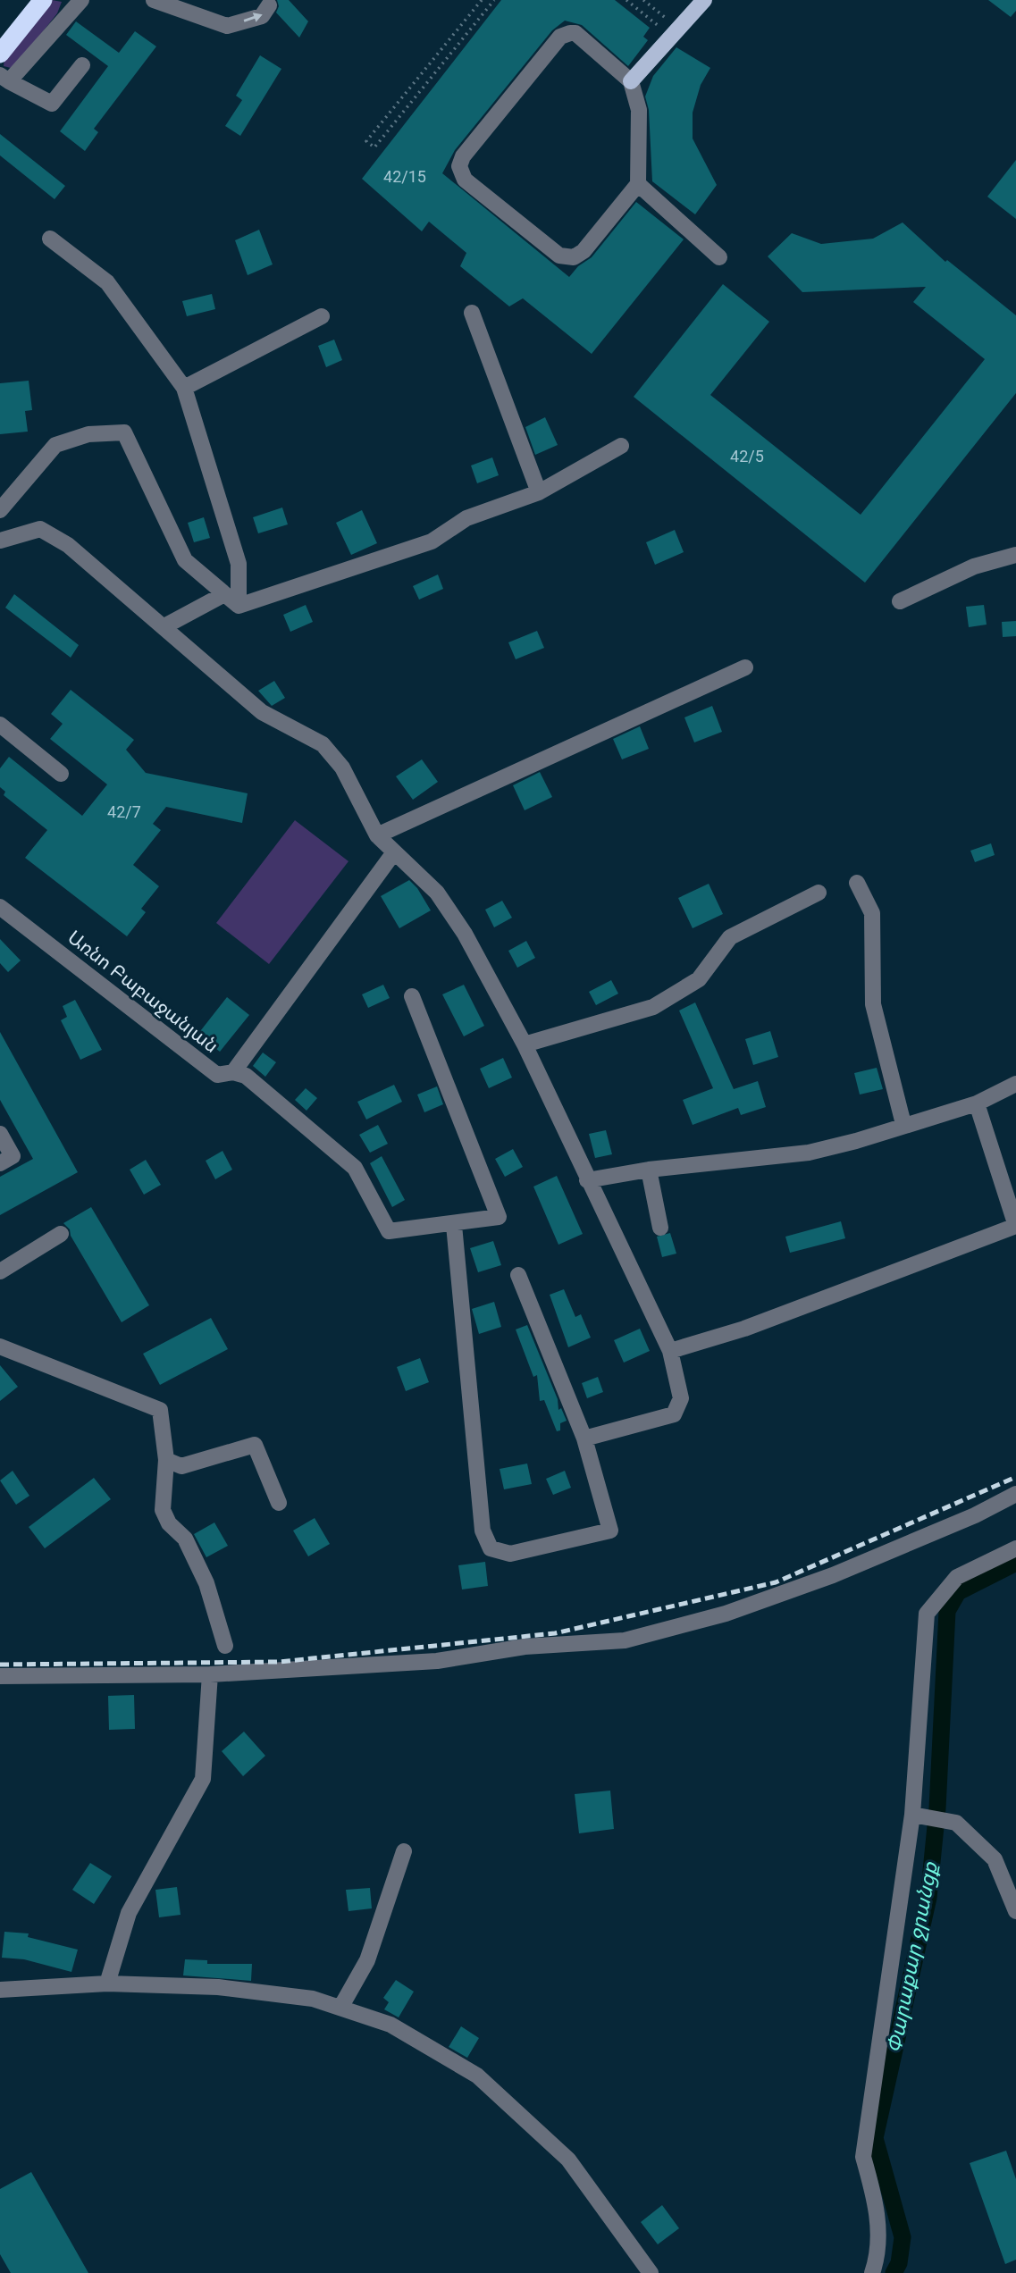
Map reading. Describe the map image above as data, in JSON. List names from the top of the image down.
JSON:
{
  "streets": {
    "street": ["Առնո Բաբաջանյան"]
  },
  "water": ["Փարաքար ջրանցք"],
  "house_numbers": ["42/15", "42/5", "42/7"]
}
